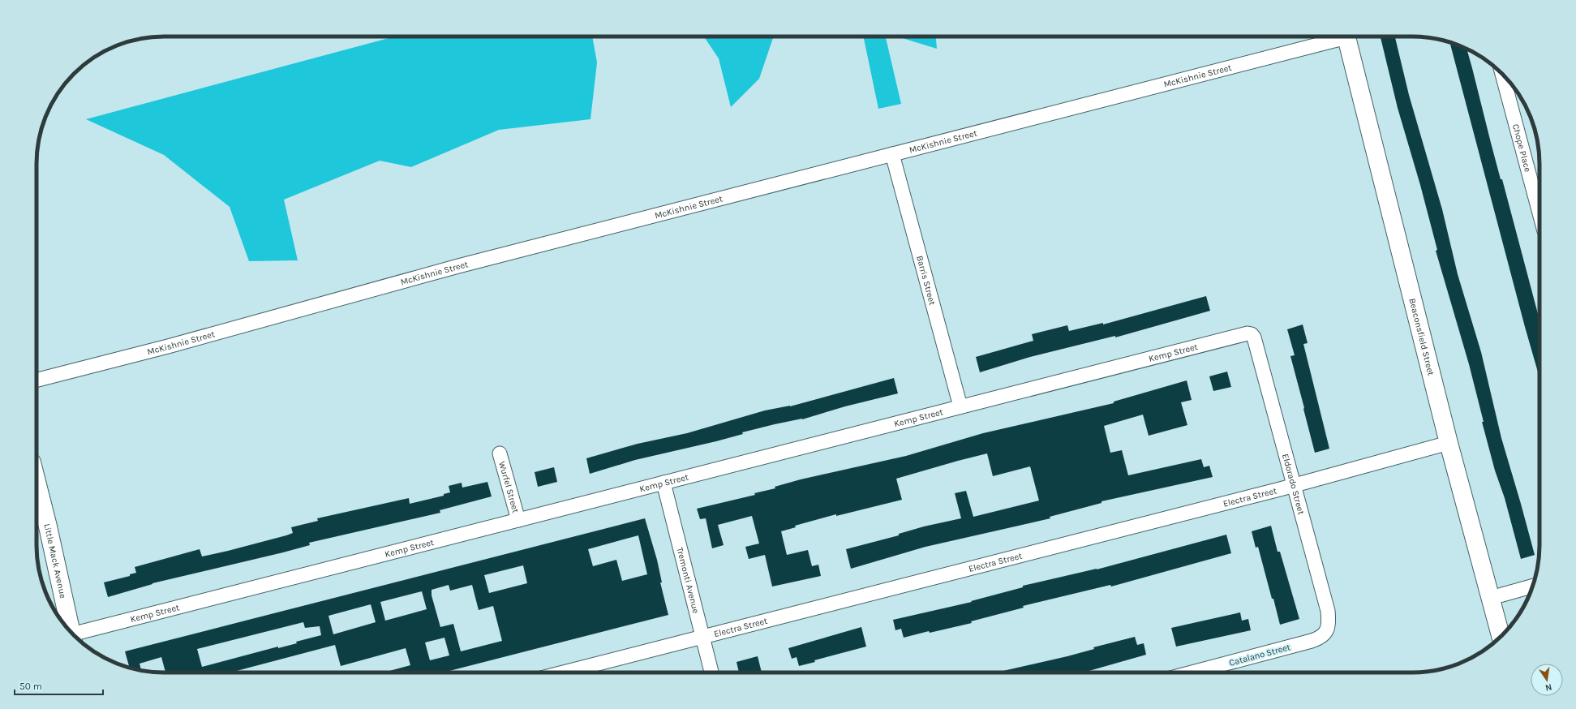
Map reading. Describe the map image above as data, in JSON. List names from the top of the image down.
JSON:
{
  "streets": {
    "street": [
      "McKishnie Street",
      "Chope Place",
      "Barris Street",
      "Beaconsfield Street",
      "Kemp Street",
      "Eldorado Street",
      "Wurfel Street",
      "Electra Street",
      "Little Mack Avenue",
      "Tremonti Avenue",
      "Catalano Street"
    ]
  },
  "crossings": [
    ["McKishnie Street", "Barris Street"],
    ["Barris Street", "Kemp Street"],
    ["Beaconsfield Street", "Electra Street"],
    ["Kemp Street", "Eldorado Street"],
    ["Kemp Street", "Wurfel Street"],
    ["Kemp Street", "Tremonti Avenue"],
    ["Eldorado Street", "Electra Street"],
    ["Eldorado Street", "Catalano Street"],
    ["Electra Street", "Tremonti Avenue"]
  ],
  "scale_bar": "50 m",
  "north": "bottom"
}
